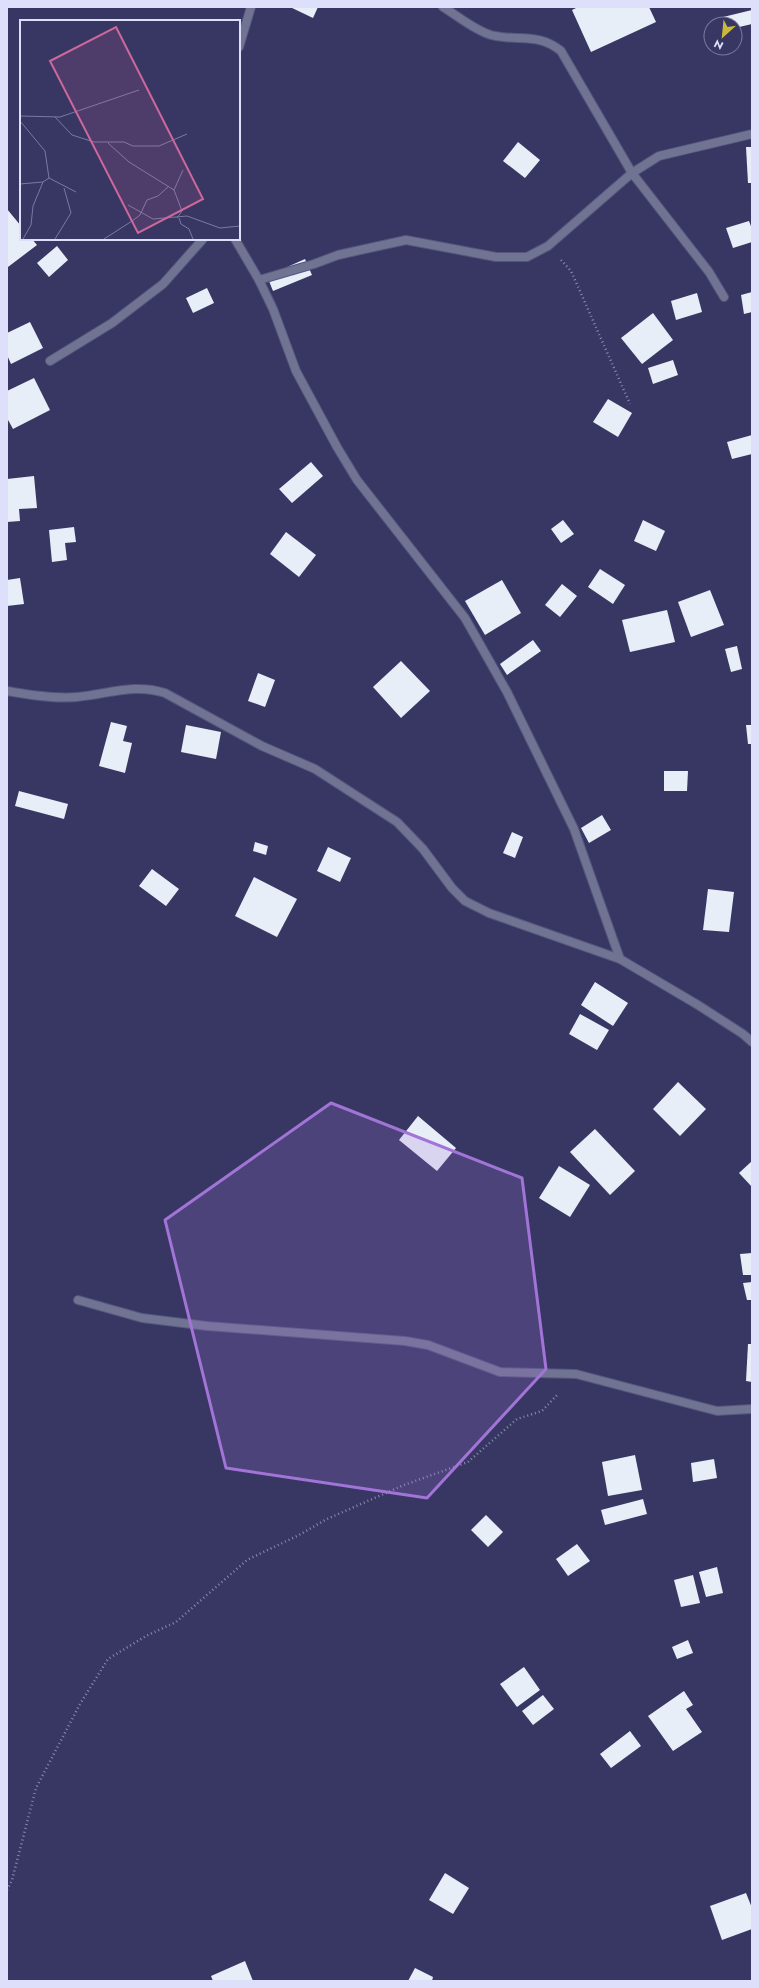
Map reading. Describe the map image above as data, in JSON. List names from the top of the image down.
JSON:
{
  "north": "bottom left"
}
